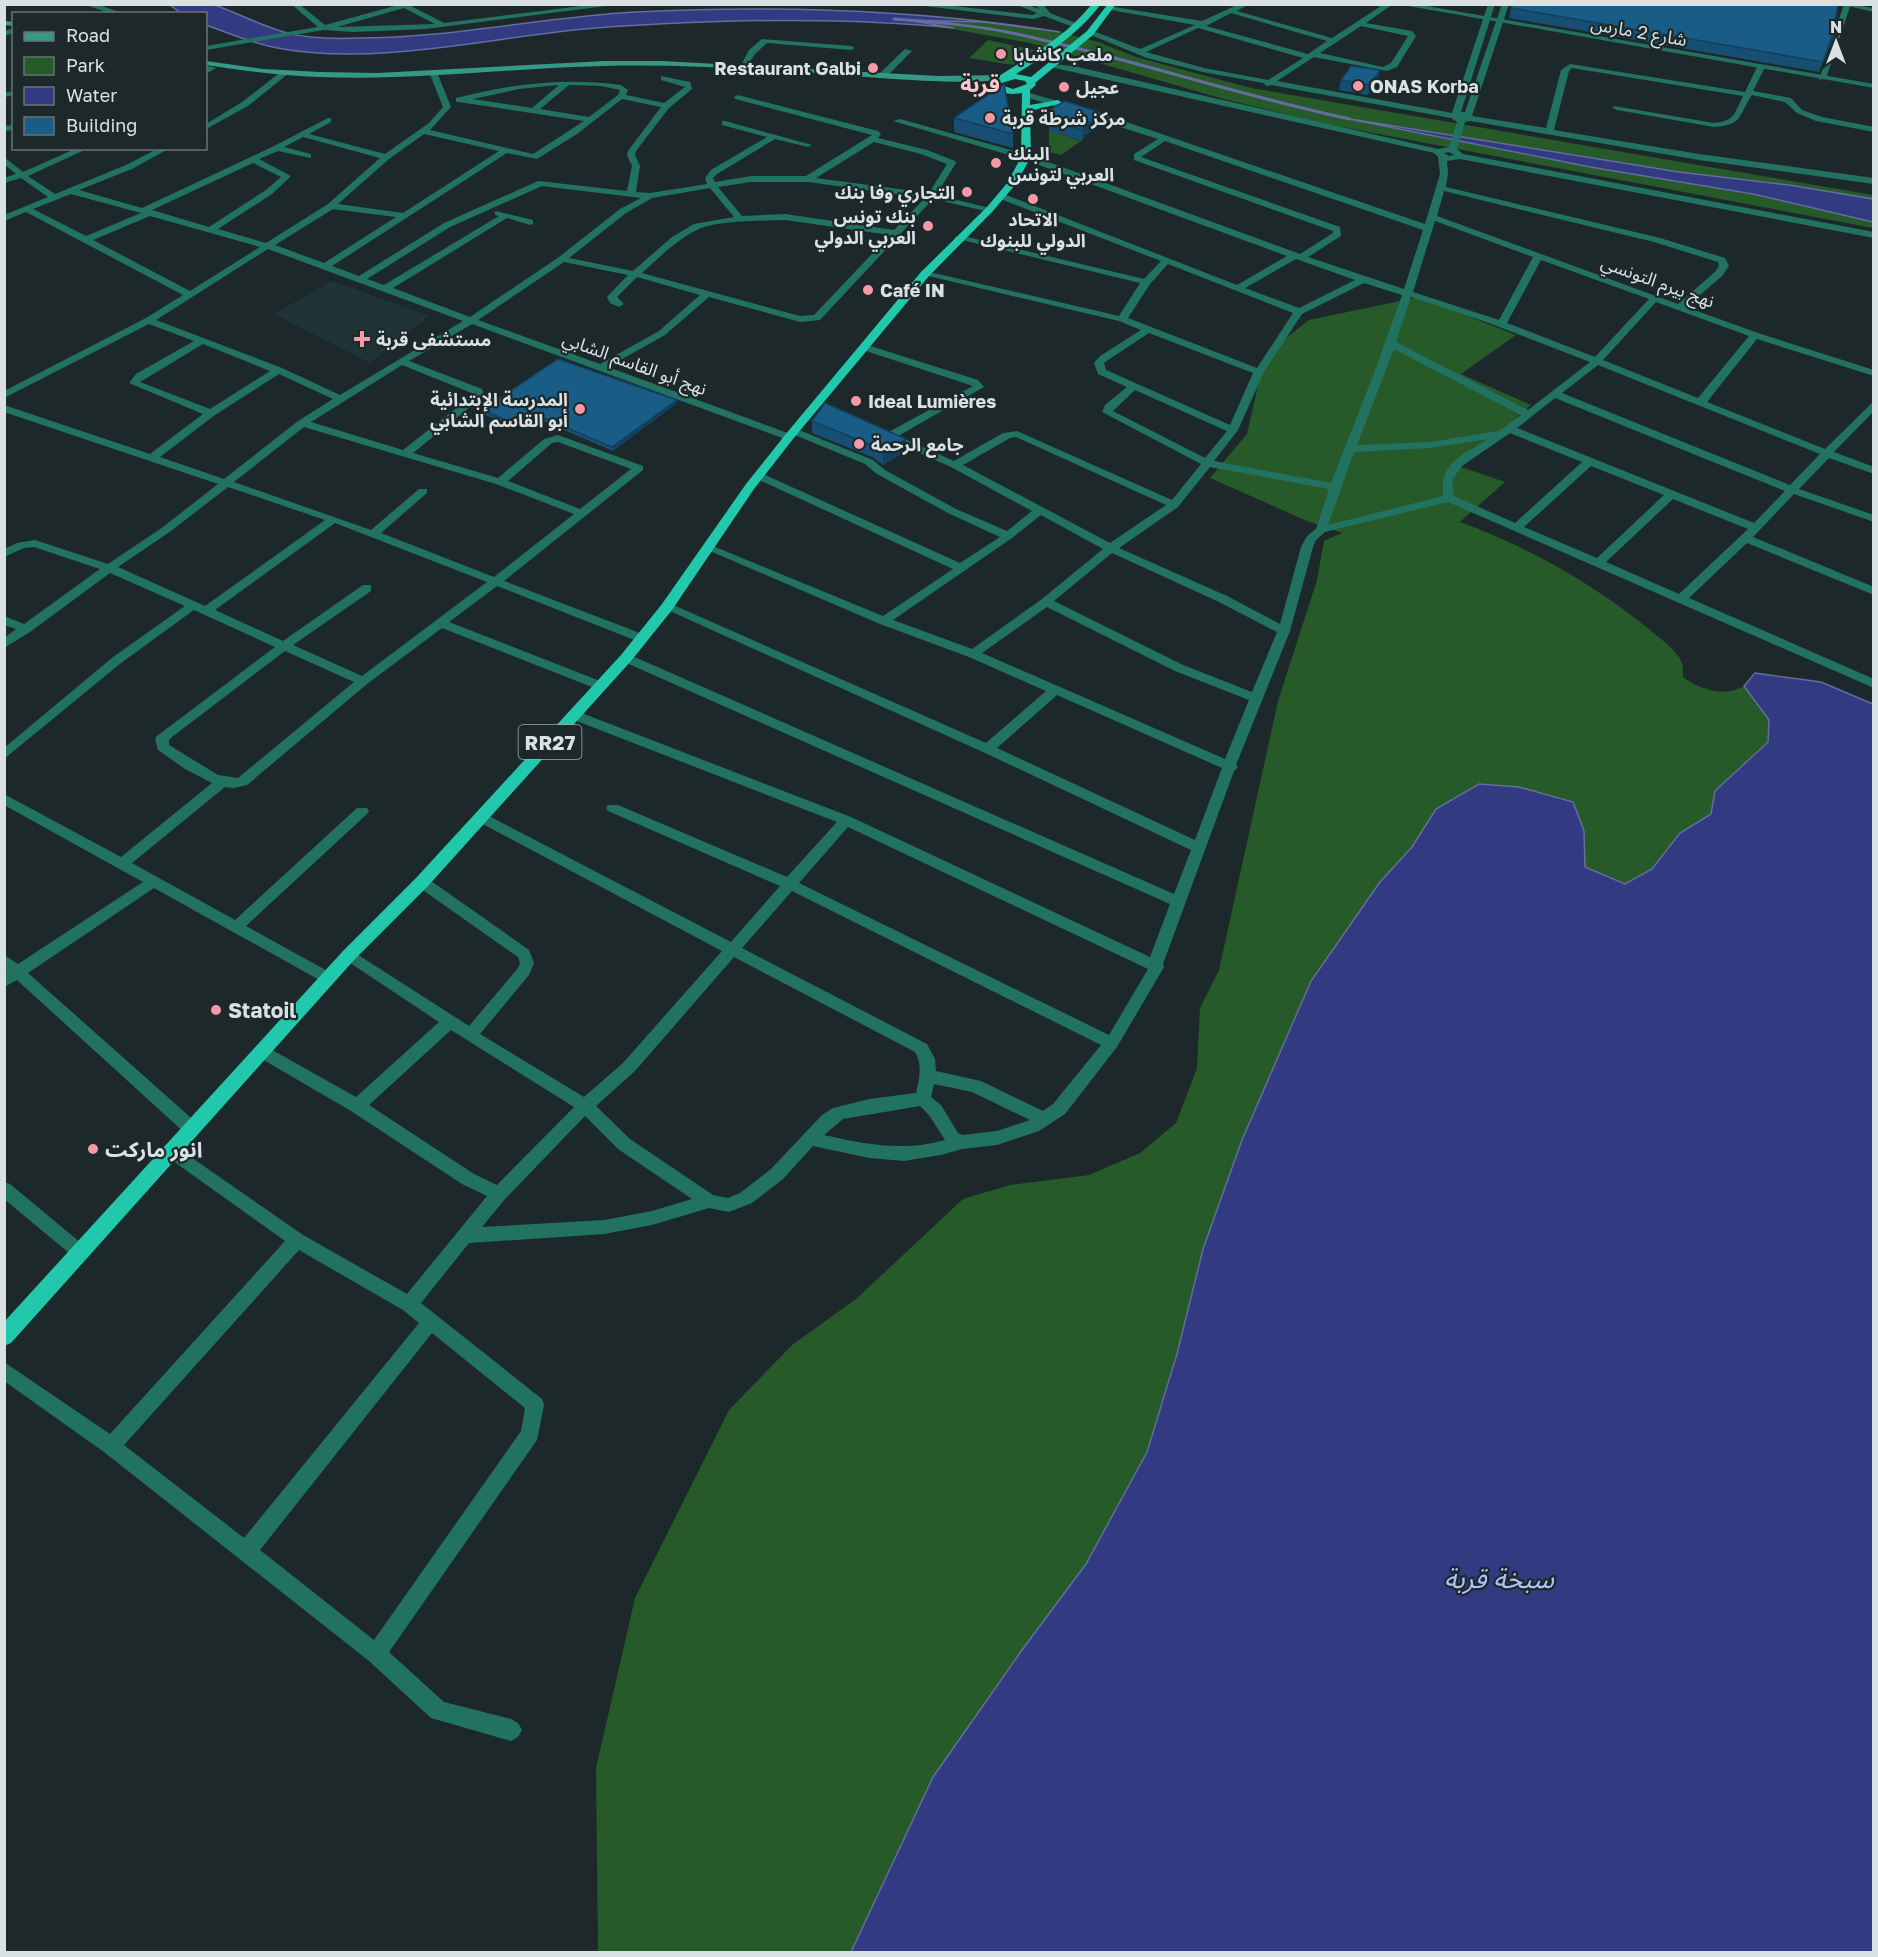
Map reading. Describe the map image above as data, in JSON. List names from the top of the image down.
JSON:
{
  "streets": {
    "highway": ["RR27"],
    "street": ["شارع 2 مارس", "نهج بيرم التونسي", "نهج أبو القاسم الشابي"]
  },
  "crossings": [
    ["نهج أبو القاسم الشابي", "RR27"]
  ],
  "districts": ["قربة"],
  "water": ["سبخة قربة"],
  "places": {
    "other": [
      "ملعب كاشابا",
      "Restaurant Galbi",
      "ONAS Korba",
      "عجيل",
      "مركز شرطة قربة",
      "البنك العربي لتونس",
      "التجاري وفا بنك",
      "الاتحاد الدولي للبنوك",
      "بنك تونس العربي الدولي",
      "Café IN",
      "Ideal Lumières",
      "المدرسة الإبتدائية أبو القاسم الشابي",
      "جامع الرحمة",
      "Statoil",
      "انور ماركت"
    ],
    "health": ["مستشفى قربة"]
  },
  "legend": [
    "Road",
    "Park",
    "Water",
    "Building"
  ],
  "north": "top"
}
